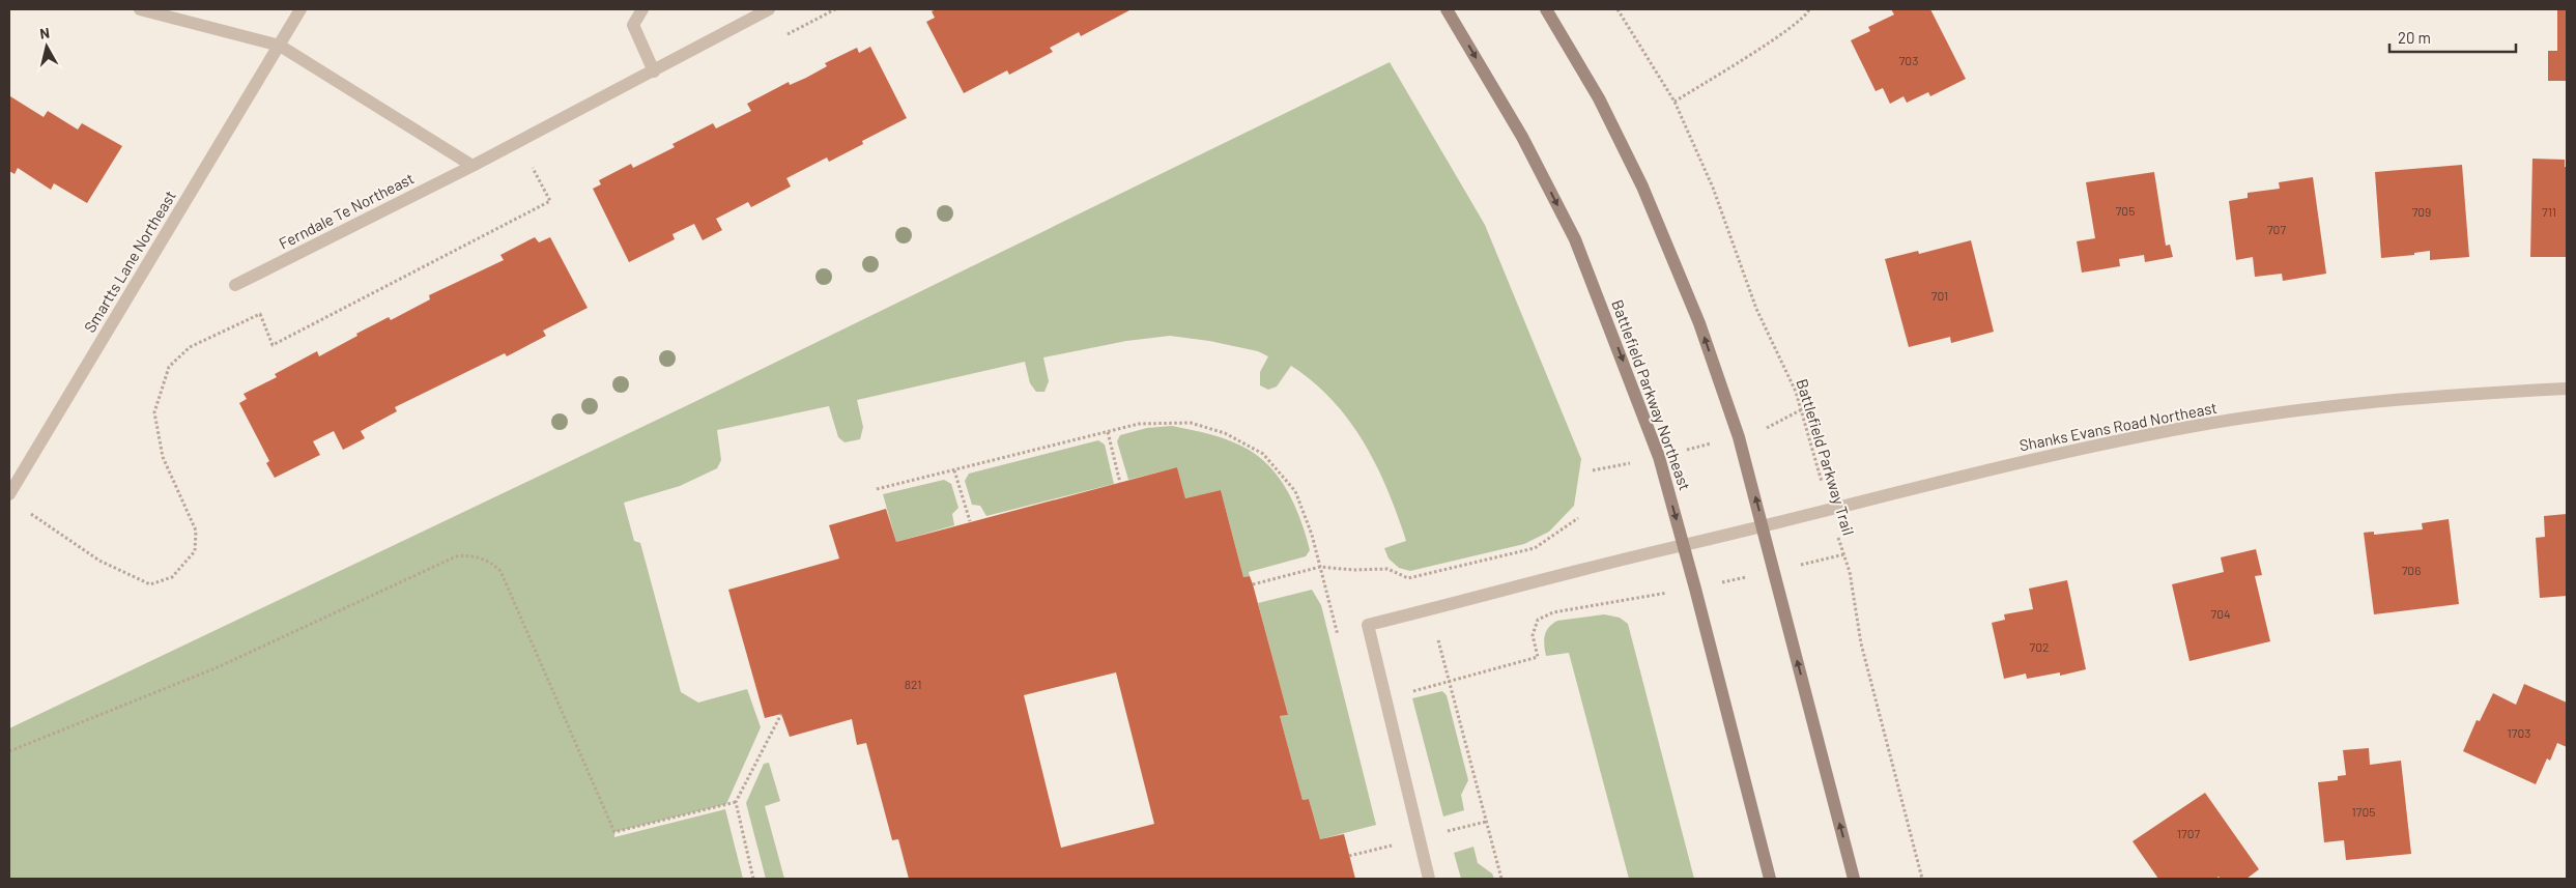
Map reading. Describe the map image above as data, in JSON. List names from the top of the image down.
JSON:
{
  "streets": {
    "main road": ["Battlefield Parkway Northeast"],
    "street": ["Ferndale Te Northeast", "Smartts Lane Northeast", "Shanks Evans Road Northeast"],
    "path": ["Battlefield Parkway Trail"]
  },
  "crossings": [
    ["Battlefield Parkway Northeast", "Shanks Evans Road Northeast"],
    ["Shanks Evans Road Northeast", "Battlefield Parkway Trail"]
  ],
  "house_numbers": [
    "703",
    "705",
    "709",
    "711",
    "707",
    "701",
    "706",
    "704",
    "702",
    "821",
    "1703",
    "1705",
    "1707"
  ],
  "scale_bar": "20 m",
  "north": "top"
}
